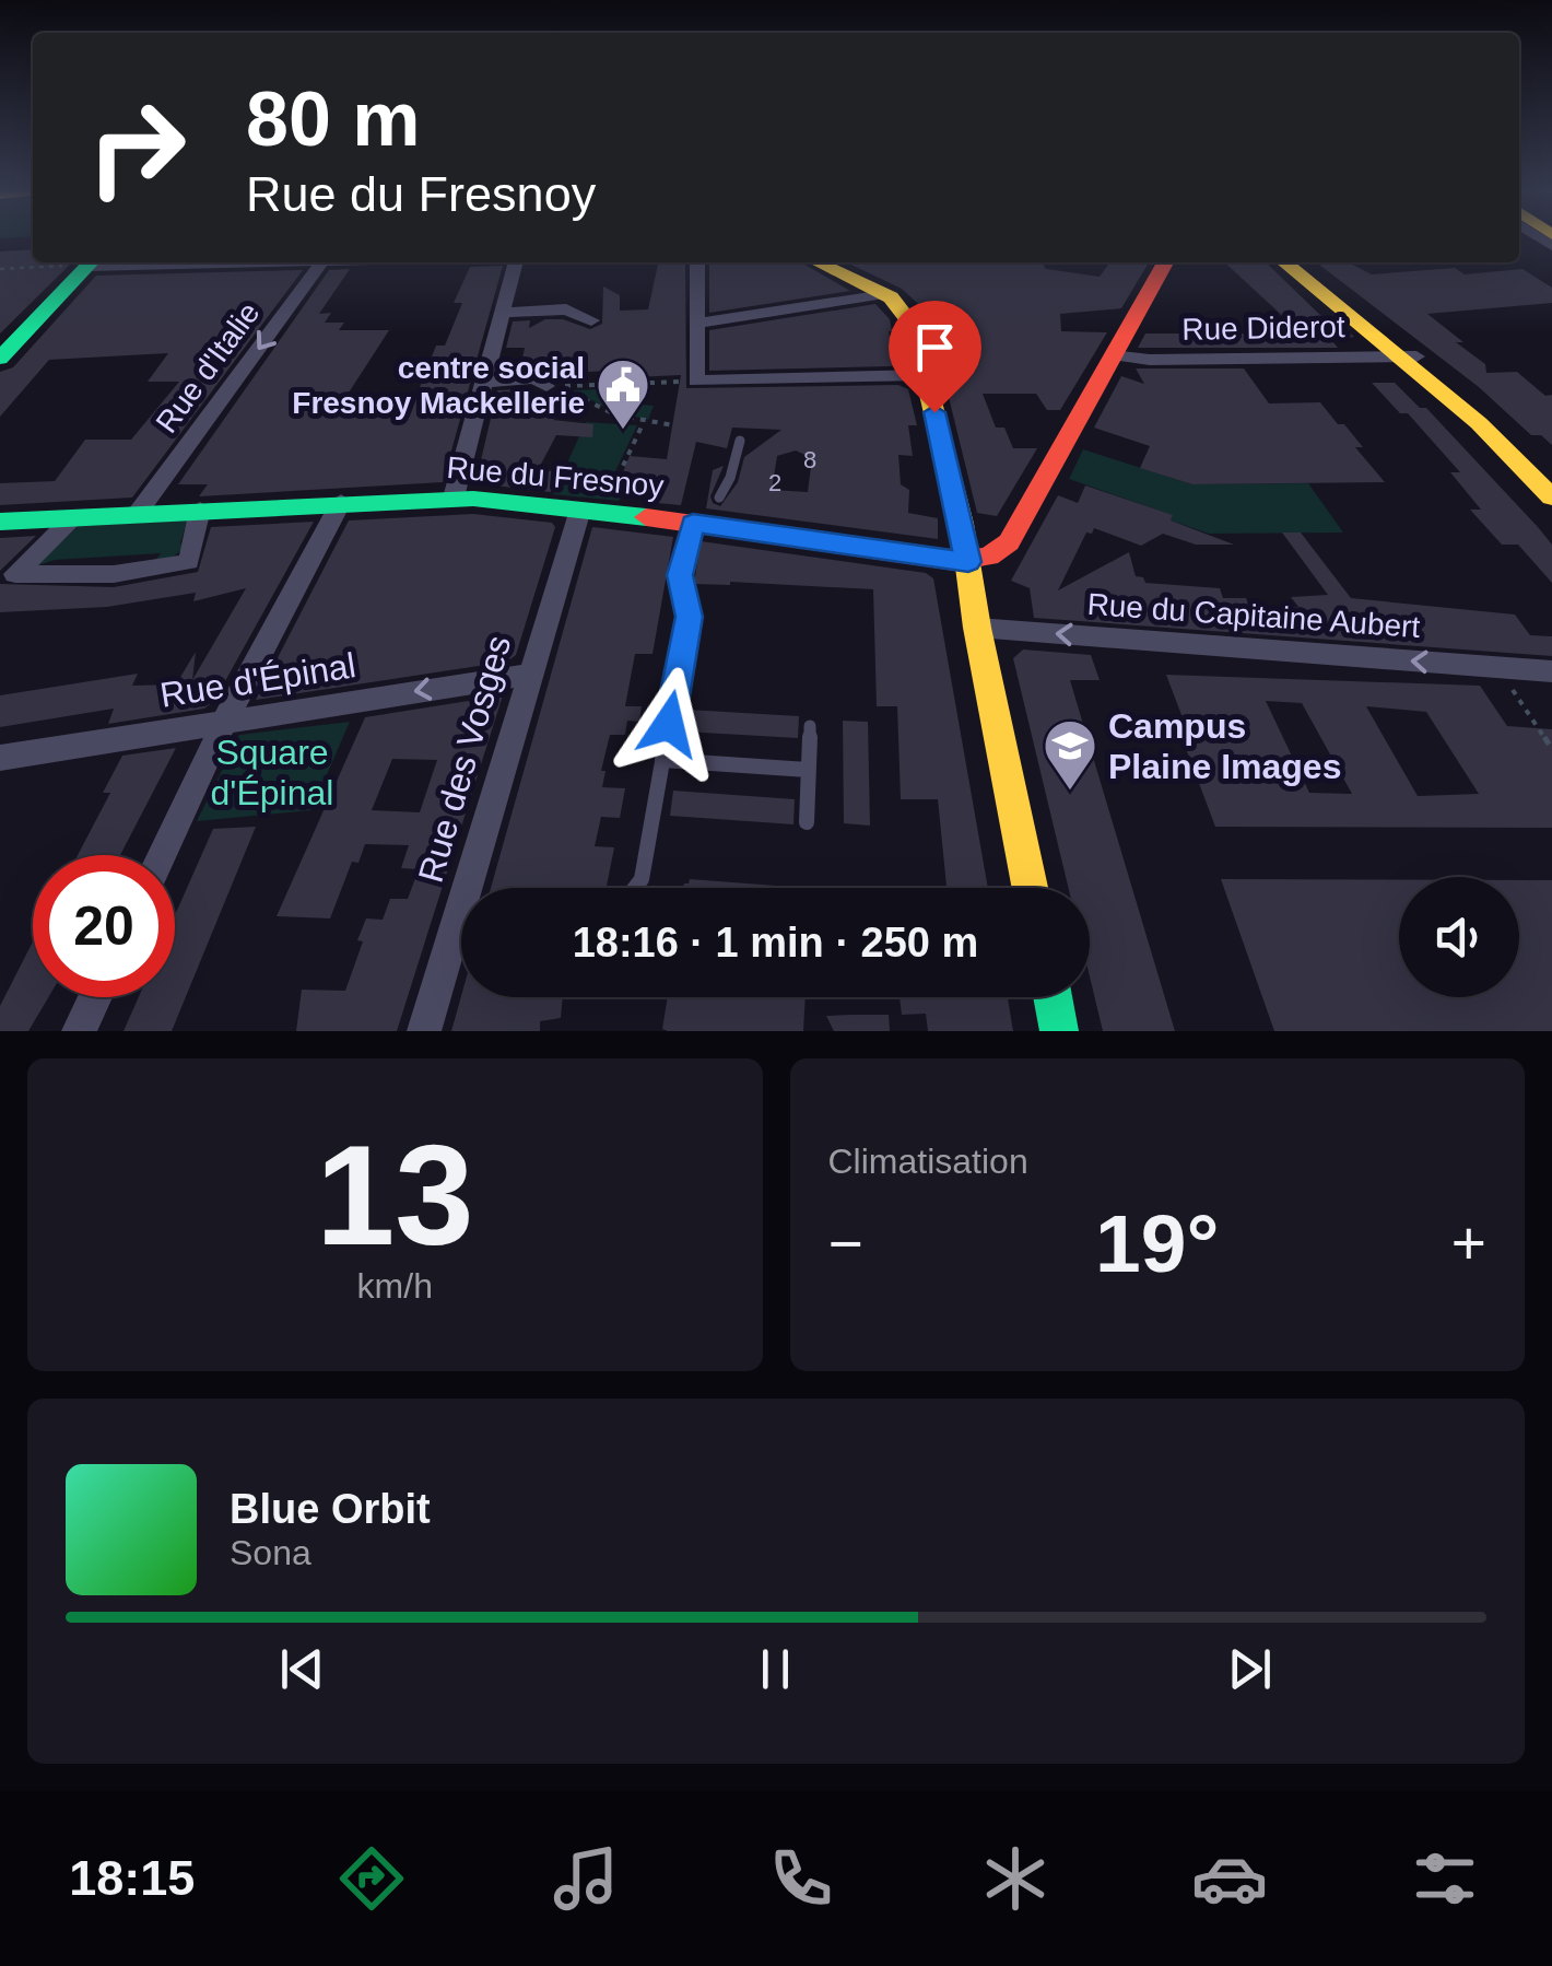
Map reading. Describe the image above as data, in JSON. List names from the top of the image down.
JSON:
{
  "streets": {
    "main road": ["Rue du Fresnoy"],
    "street": [
      "Rue Diderot",
      "Rue d'Italie",
      "Rue du Capitaine Aubert",
      "Rue d'Épinal",
      "Rue des Vosges"
    ]
  },
  "crossings": [
    ["Rue d'Italie", "Rue du Fresnoy"],
    ["Rue du Fresnoy", "Rue des Vosges"],
    ["Rue d'Épinal", "Rue des Vosges"]
  ],
  "one_way": ["Rue du Capitaine Aubert", "Rue d'Épinal"],
  "parks": ["Square d'Épinal"],
  "places": {
    "public building": ["centre social Fresnoy Mackellerie"],
    "school or university": ["Campus Plaine Images"]
  },
  "house_numbers": ["8", "2"],
  "page": {
    "turn": ["80 m", "Rue du Fresnoy"],
    "limit": "20",
    "trip": "18:16 · 1 min · 250 m",
    "tile": [
      ["13", "km/h"],
      "Climatisation"
    ],
    "heat": ["−", "19°", "+"],
    "song": ["Blue Orbit", "Sona"],
    "tabs": "18:15"
  }
}
